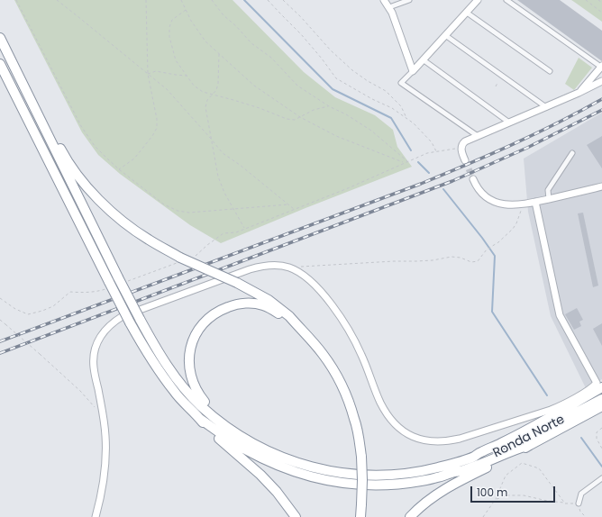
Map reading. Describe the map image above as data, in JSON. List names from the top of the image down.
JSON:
{
  "streets": {
    "highway": ["Ronda Norte"]
  },
  "scale_bar": "100 m"
}
